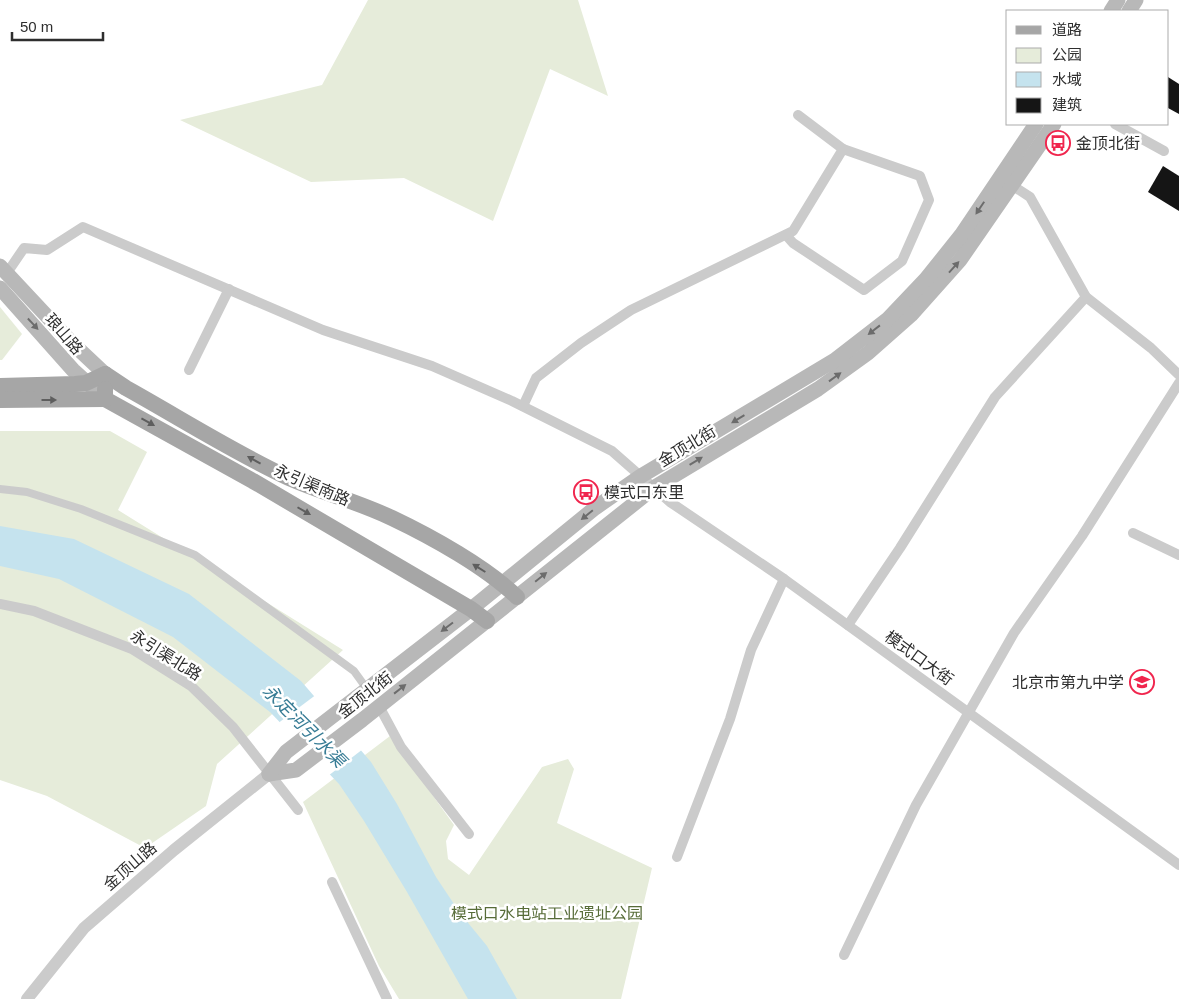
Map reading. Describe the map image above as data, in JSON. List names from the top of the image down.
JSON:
{
  "streets": {
    "main road": ["琅山路", "金顶北街", "永引渠南路"],
    "street": ["永引渠北路", "模式口大街", "金顶山路"]
  },
  "crossings": [
    ["琅山路", "永引渠南路"],
    ["金顶北街", "永引渠南路"],
    ["金顶北街", "永引渠北路"],
    ["金顶北街", "模式口大街"],
    ["金顶北街", "金顶山路"],
    ["永引渠北路", "金顶山路"]
  ],
  "water": ["永定河引水渠"],
  "parks": ["模式口水电站工业遗址公园"],
  "places": {
    "bus stop": ["金顶北街", "模式口东里"],
    "school or university": ["北京市第九中学"]
  },
  "legend": [
    "道路",
    "公园",
    "水域",
    "建筑"
  ],
  "scale_bar": "50 m"
}
